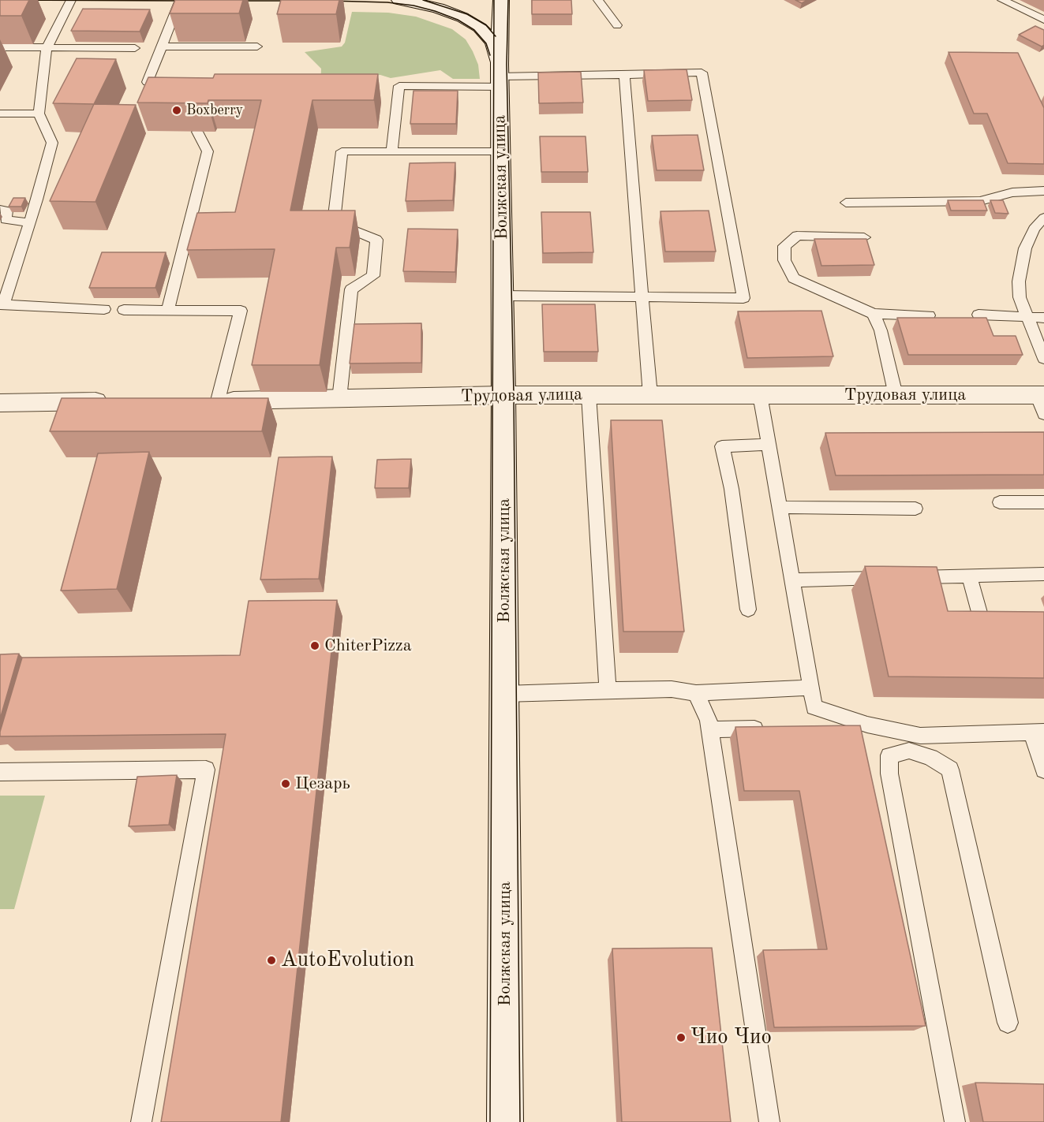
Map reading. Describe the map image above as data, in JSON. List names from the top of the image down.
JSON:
{
  "streets": {
    "street": ["Волжская улица", "Трудовая улица"]
  },
  "crossings": [
    ["Волжская улица", "Трудовая улица"]
  ],
  "places": [
    "Boxberry",
    "ChiterPizza",
    "Цезарь",
    "AutoEvolution",
    "Чио Чио"
  ]
}
